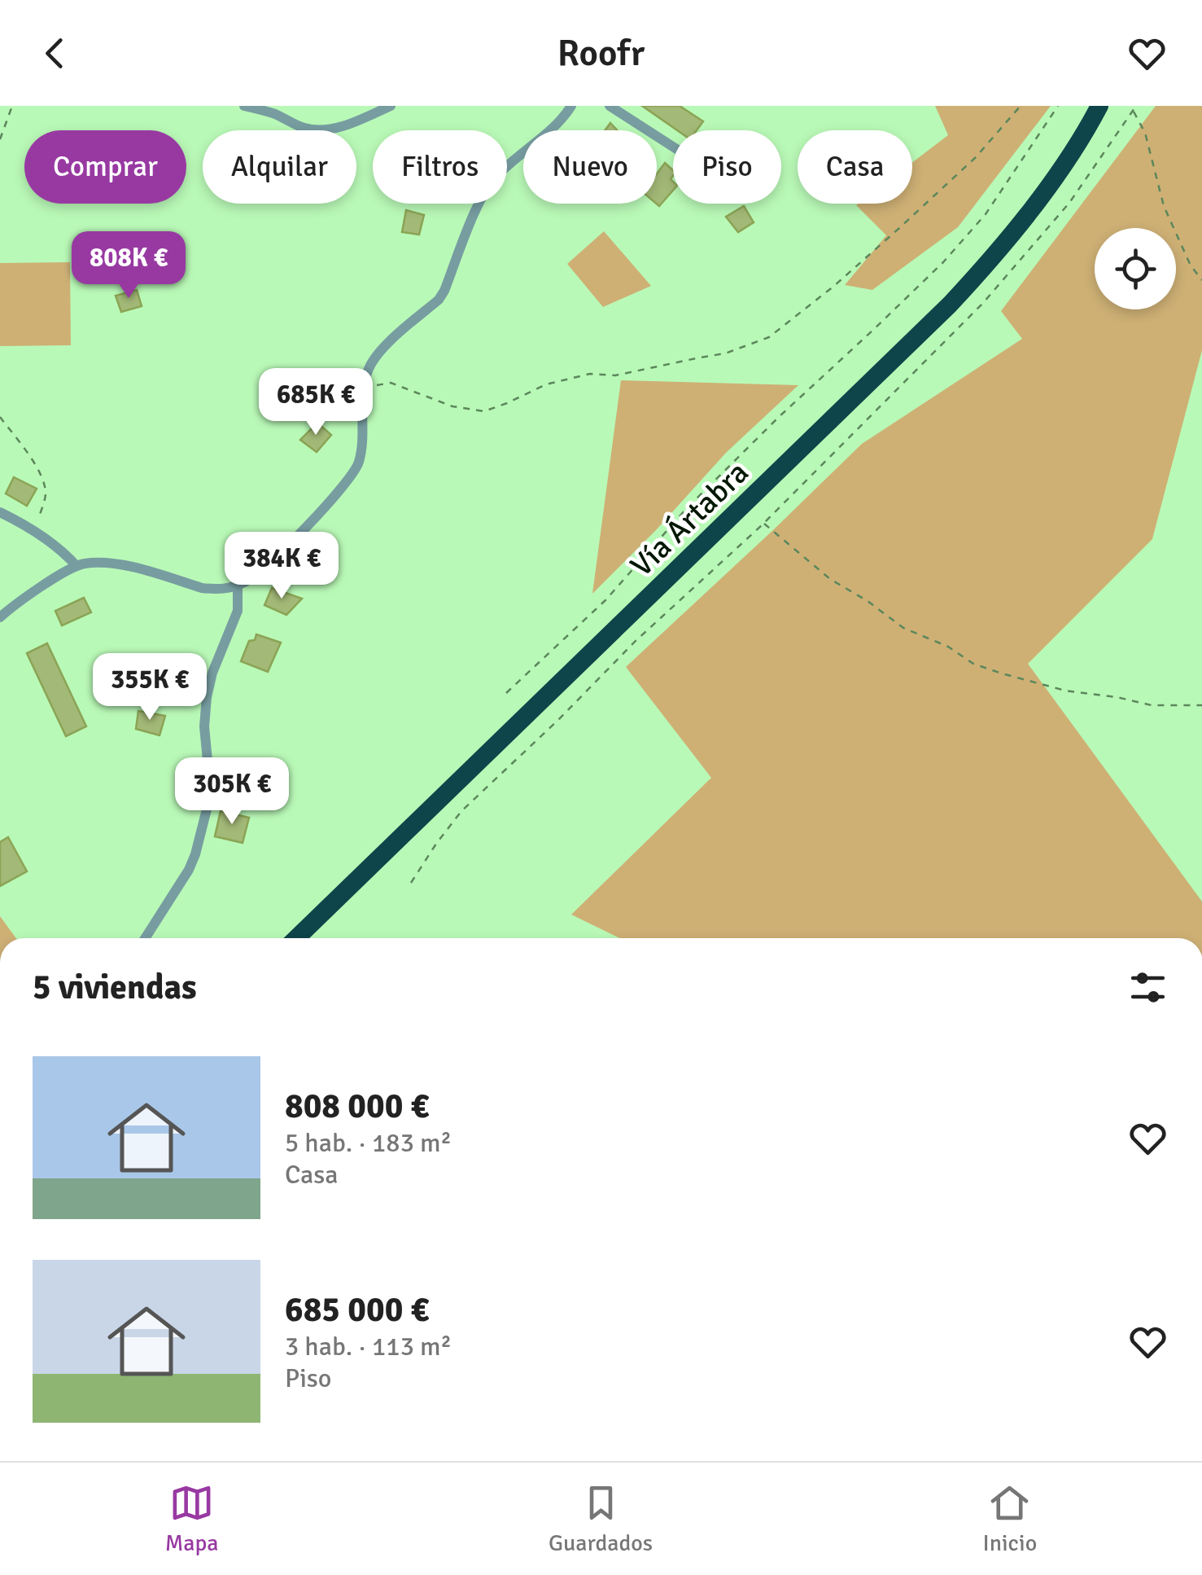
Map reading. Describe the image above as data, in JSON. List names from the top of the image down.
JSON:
{
  "streets": {
    "highway": ["Vía Ártabra"]
  },
  "page": {
    "header": "Roofr",
    "chip": [
      "Comprar",
      "Alquilar",
      "Filtros",
      "Nuevo",
      "Piso",
      "Casa"
    ],
    "price": [
      "808K €",
      "685K €",
      "384K €",
      "355K €",
      "305K €"
    ],
    "heading": "5 viviendas",
    "list": [
      {
        "name": "808 000 €",
        "note": "5 hab. · 183 m² · Casa"
      },
      {
        "name": "685 000 €",
        "note": "3 hab. · 113 m² · Piso"
      }
    ],
    "tabs": ["Mapa", "Guardados", "Inicio"]
  }
}
